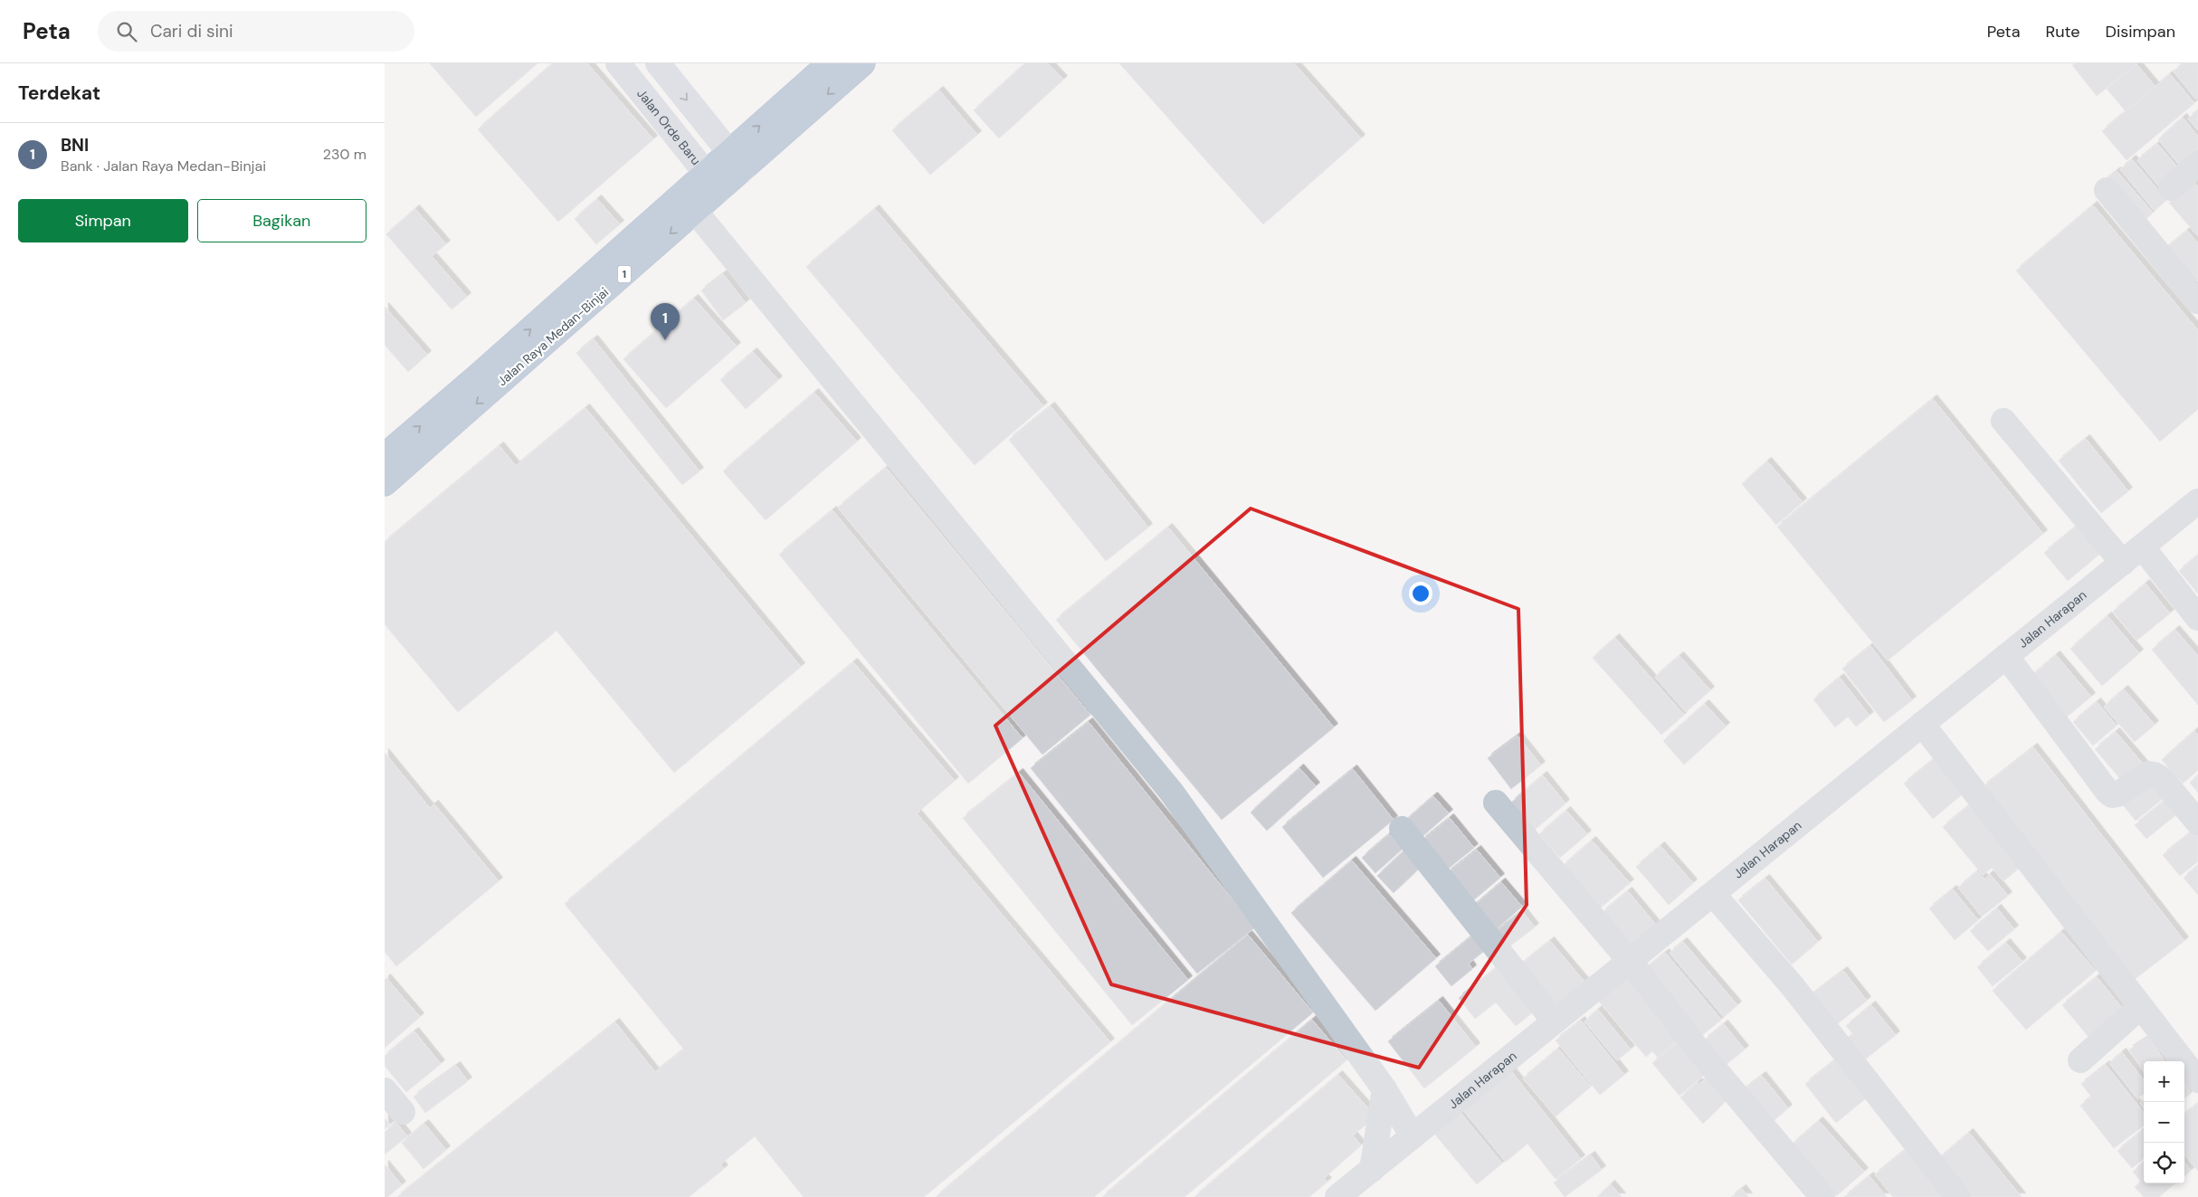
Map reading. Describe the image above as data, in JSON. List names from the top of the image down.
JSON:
{
  "streets": {
    "highway": ["1", "Jalan Raya Medan-Binjai"],
    "main road": ["Jalan Orde Baru"],
    "street": ["Jalan Harapan"]
  },
  "crossings": [
    ["Jalan Orde Baru", "Jalan Raya Medan-Binjai"]
  ],
  "page": {
    "header": "Peta",
    "search": "Cari di sini",
    "nav": ["Peta", "Rute", "Disimpan"],
    "heading": "Terdekat",
    "list": [
      {
        "mark": "1",
        "name": "BNI",
        "note": "Bank · Jalan Raya Medan-Binjai",
        "value": "230 m"
      }
    ],
    "buttons": ["Simpan", "Bagikan"],
    "pins": "1",
    "map_buttons": ["+", "−"]
  }
}
